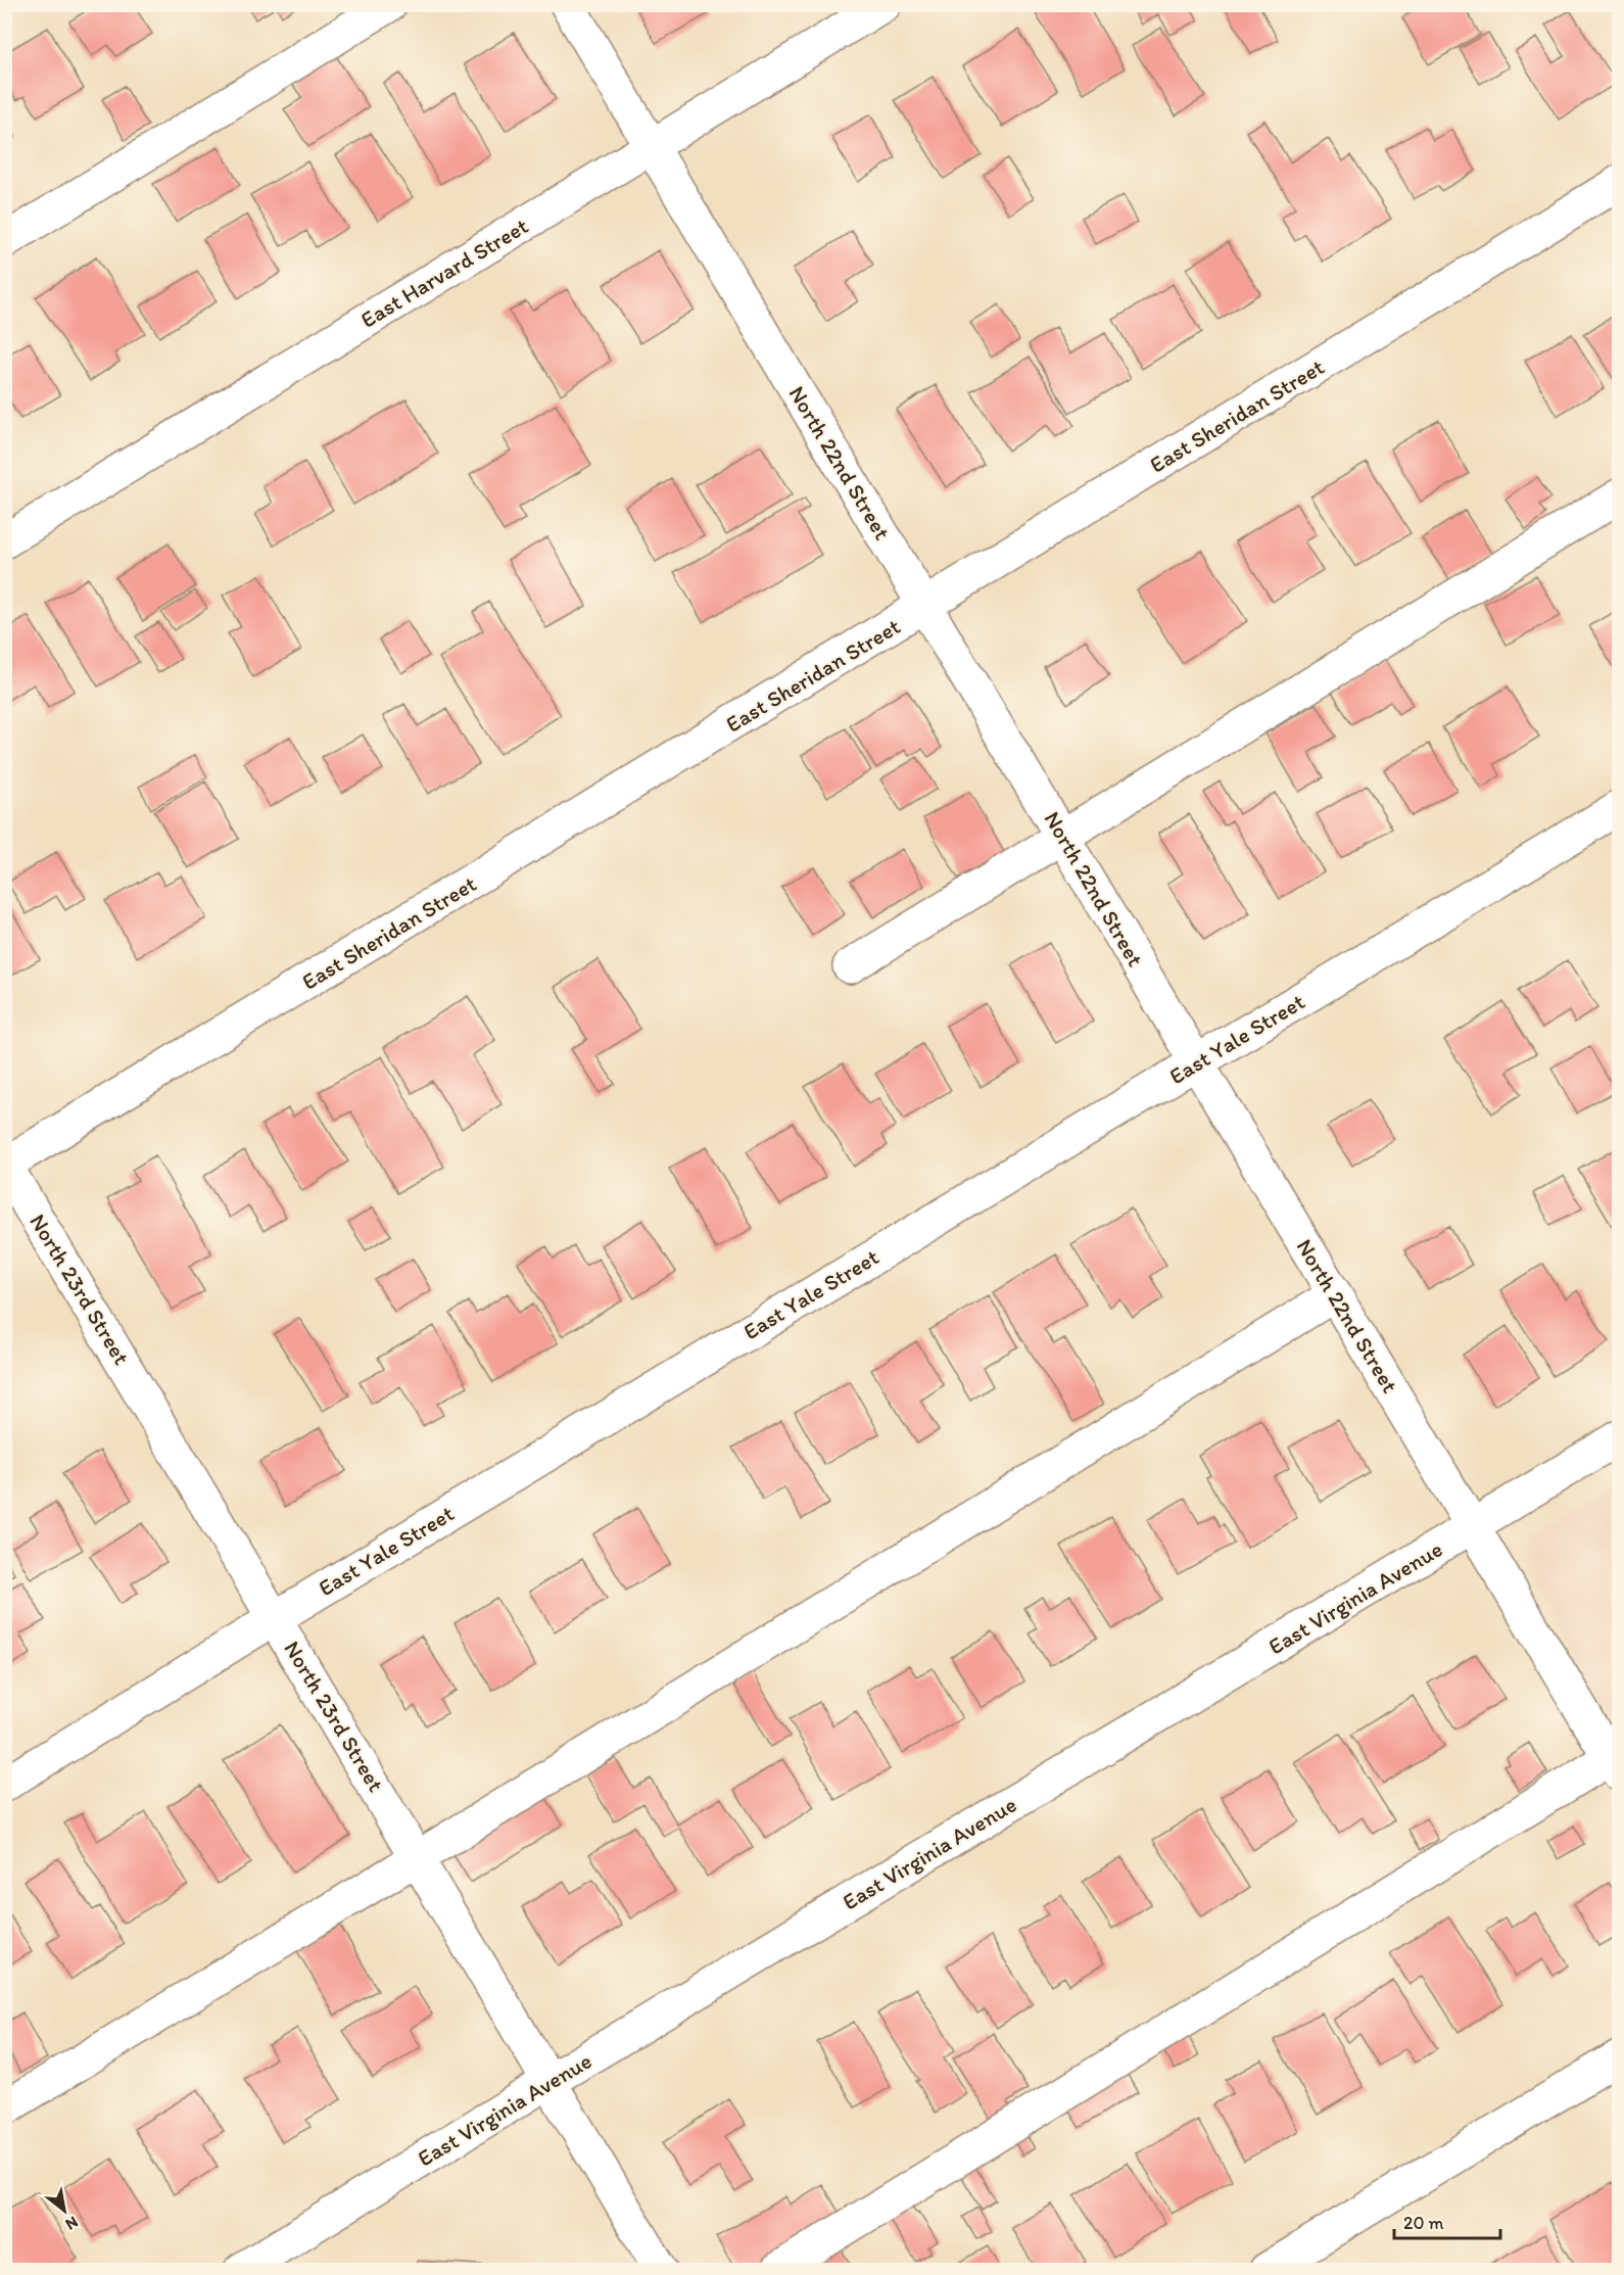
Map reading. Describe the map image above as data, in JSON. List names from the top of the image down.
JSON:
{
  "streets": {
    "street": [
      "East Harvard Street",
      "East Sheridan Street",
      "North 22nd Street",
      "East Yale Street",
      "North 23rd Street",
      "East Virginia Avenue"
    ]
  },
  "crossings": [
    ["East Harvard Street", "North 22nd Street"],
    ["East Sheridan Street", "North 22nd Street"],
    ["East Sheridan Street", "North 23rd Street"],
    ["North 22nd Street", "East Yale Street"],
    ["North 22nd Street", "East Virginia Avenue"],
    ["East Yale Street", "North 23rd Street"],
    ["North 23rd Street", "East Virginia Avenue"]
  ],
  "scale_bar": "20 m",
  "north": "bottom right"
}
